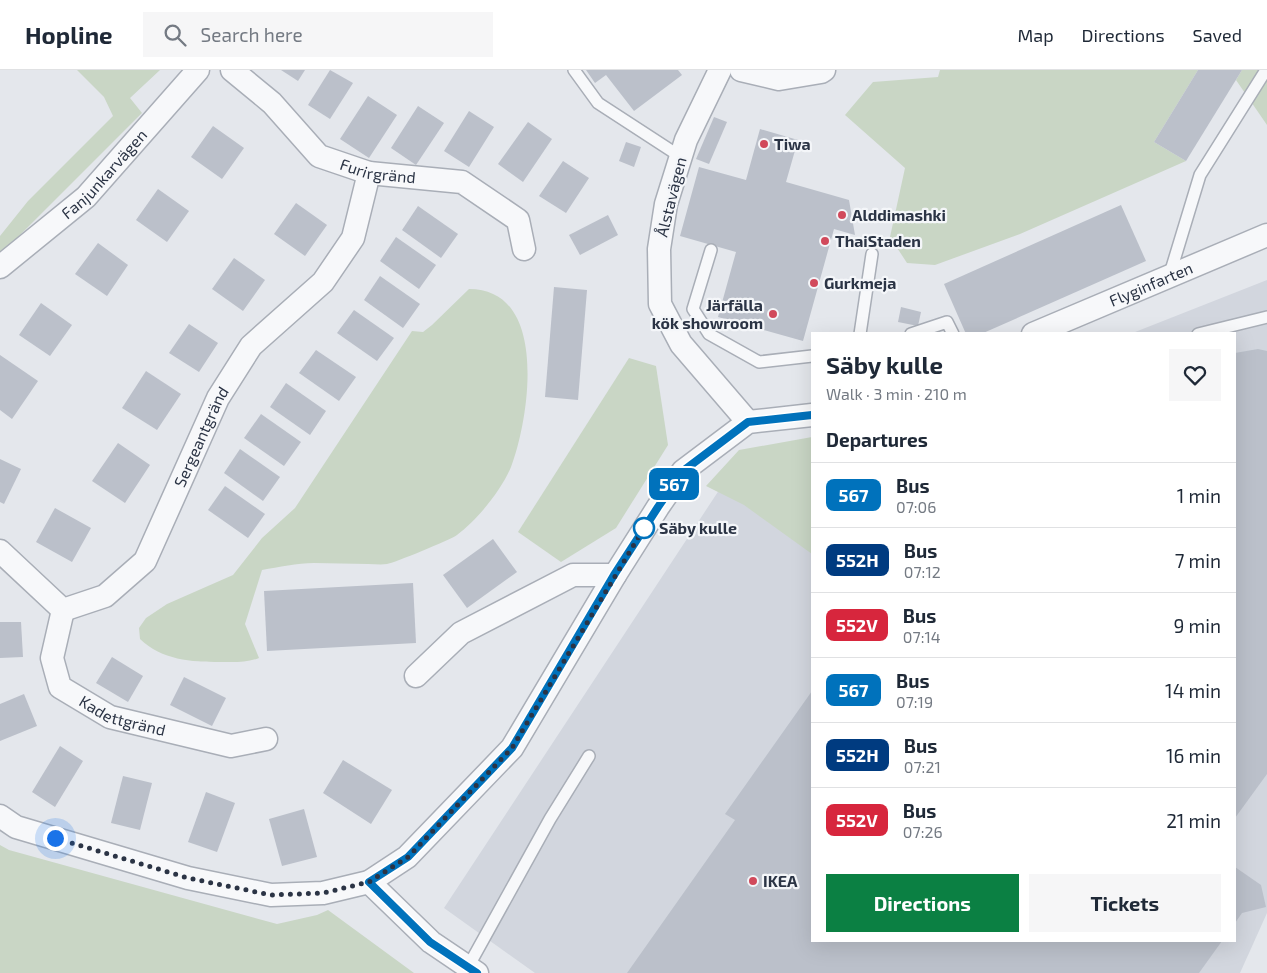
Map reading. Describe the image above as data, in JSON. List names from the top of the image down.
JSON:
{
  "streets": {
    "street": [
      "Furirgränd",
      "Fanjunkarvägen",
      "Ålstavägen",
      "Flyginfarten",
      "Sergeantgränd",
      "Kadettgränd"
    ]
  },
  "crossings": [
    ["Furirgränd", "Sergeantgränd"],
    ["Sergeantgränd", "Kadettgränd"]
  ],
  "places": [
    "Tiwa",
    "Alddimashki",
    "ThaiStaden",
    "Gurkmeja",
    "Järfälla kök showroom",
    "Säby kulle",
    "IKEA"
  ],
  "lines": ["bus line 567"],
  "page": {
    "header": "Hopline",
    "search": "Search here",
    "nav": ["Map", "Directions", "Saved"],
    "on_map": "567",
    "heading": [
      ["Säby kulle", "Walk · 3 min · 210 m"],
      "Departures"
    ],
    "list": [
      {
        "mark": "567",
        "name": "Bus",
        "note": "07:06",
        "value": "1 min"
      },
      {
        "mark": "552H",
        "name": "Bus",
        "note": "07:12",
        "value": "7 min"
      },
      {
        "mark": "552V",
        "name": "Bus",
        "note": "07:14",
        "value": "9 min"
      },
      {
        "mark": "567",
        "name": "Bus",
        "note": "07:19",
        "value": "14 min"
      },
      {
        "mark": "552H",
        "name": "Bus",
        "note": "07:21",
        "value": "16 min"
      },
      {
        "mark": "552V",
        "name": "Bus",
        "note": "07:26",
        "value": "21 min"
      }
    ],
    "buttons": ["Directions", "Tickets"]
  }
}
